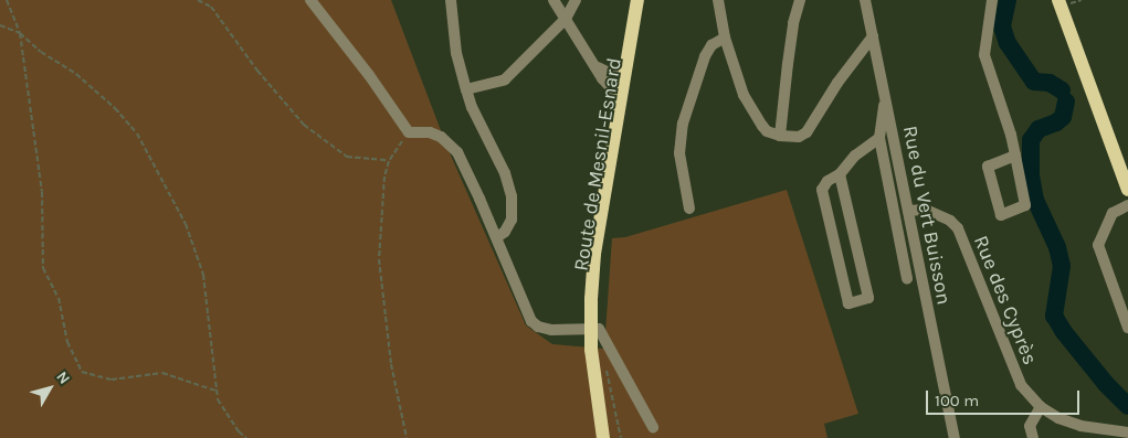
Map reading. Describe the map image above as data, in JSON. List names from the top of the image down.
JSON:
{
  "streets": {
    "main road": ["Route de Mesnil-Esnard"],
    "street": ["Rue du Vert Buisson", "Rue des Cyprès"]
  },
  "crossings": [
    ["Rue du Vert Buisson", "Rue des Cyprès"]
  ],
  "scale_bar": "100 m",
  "north": "top right"
}
